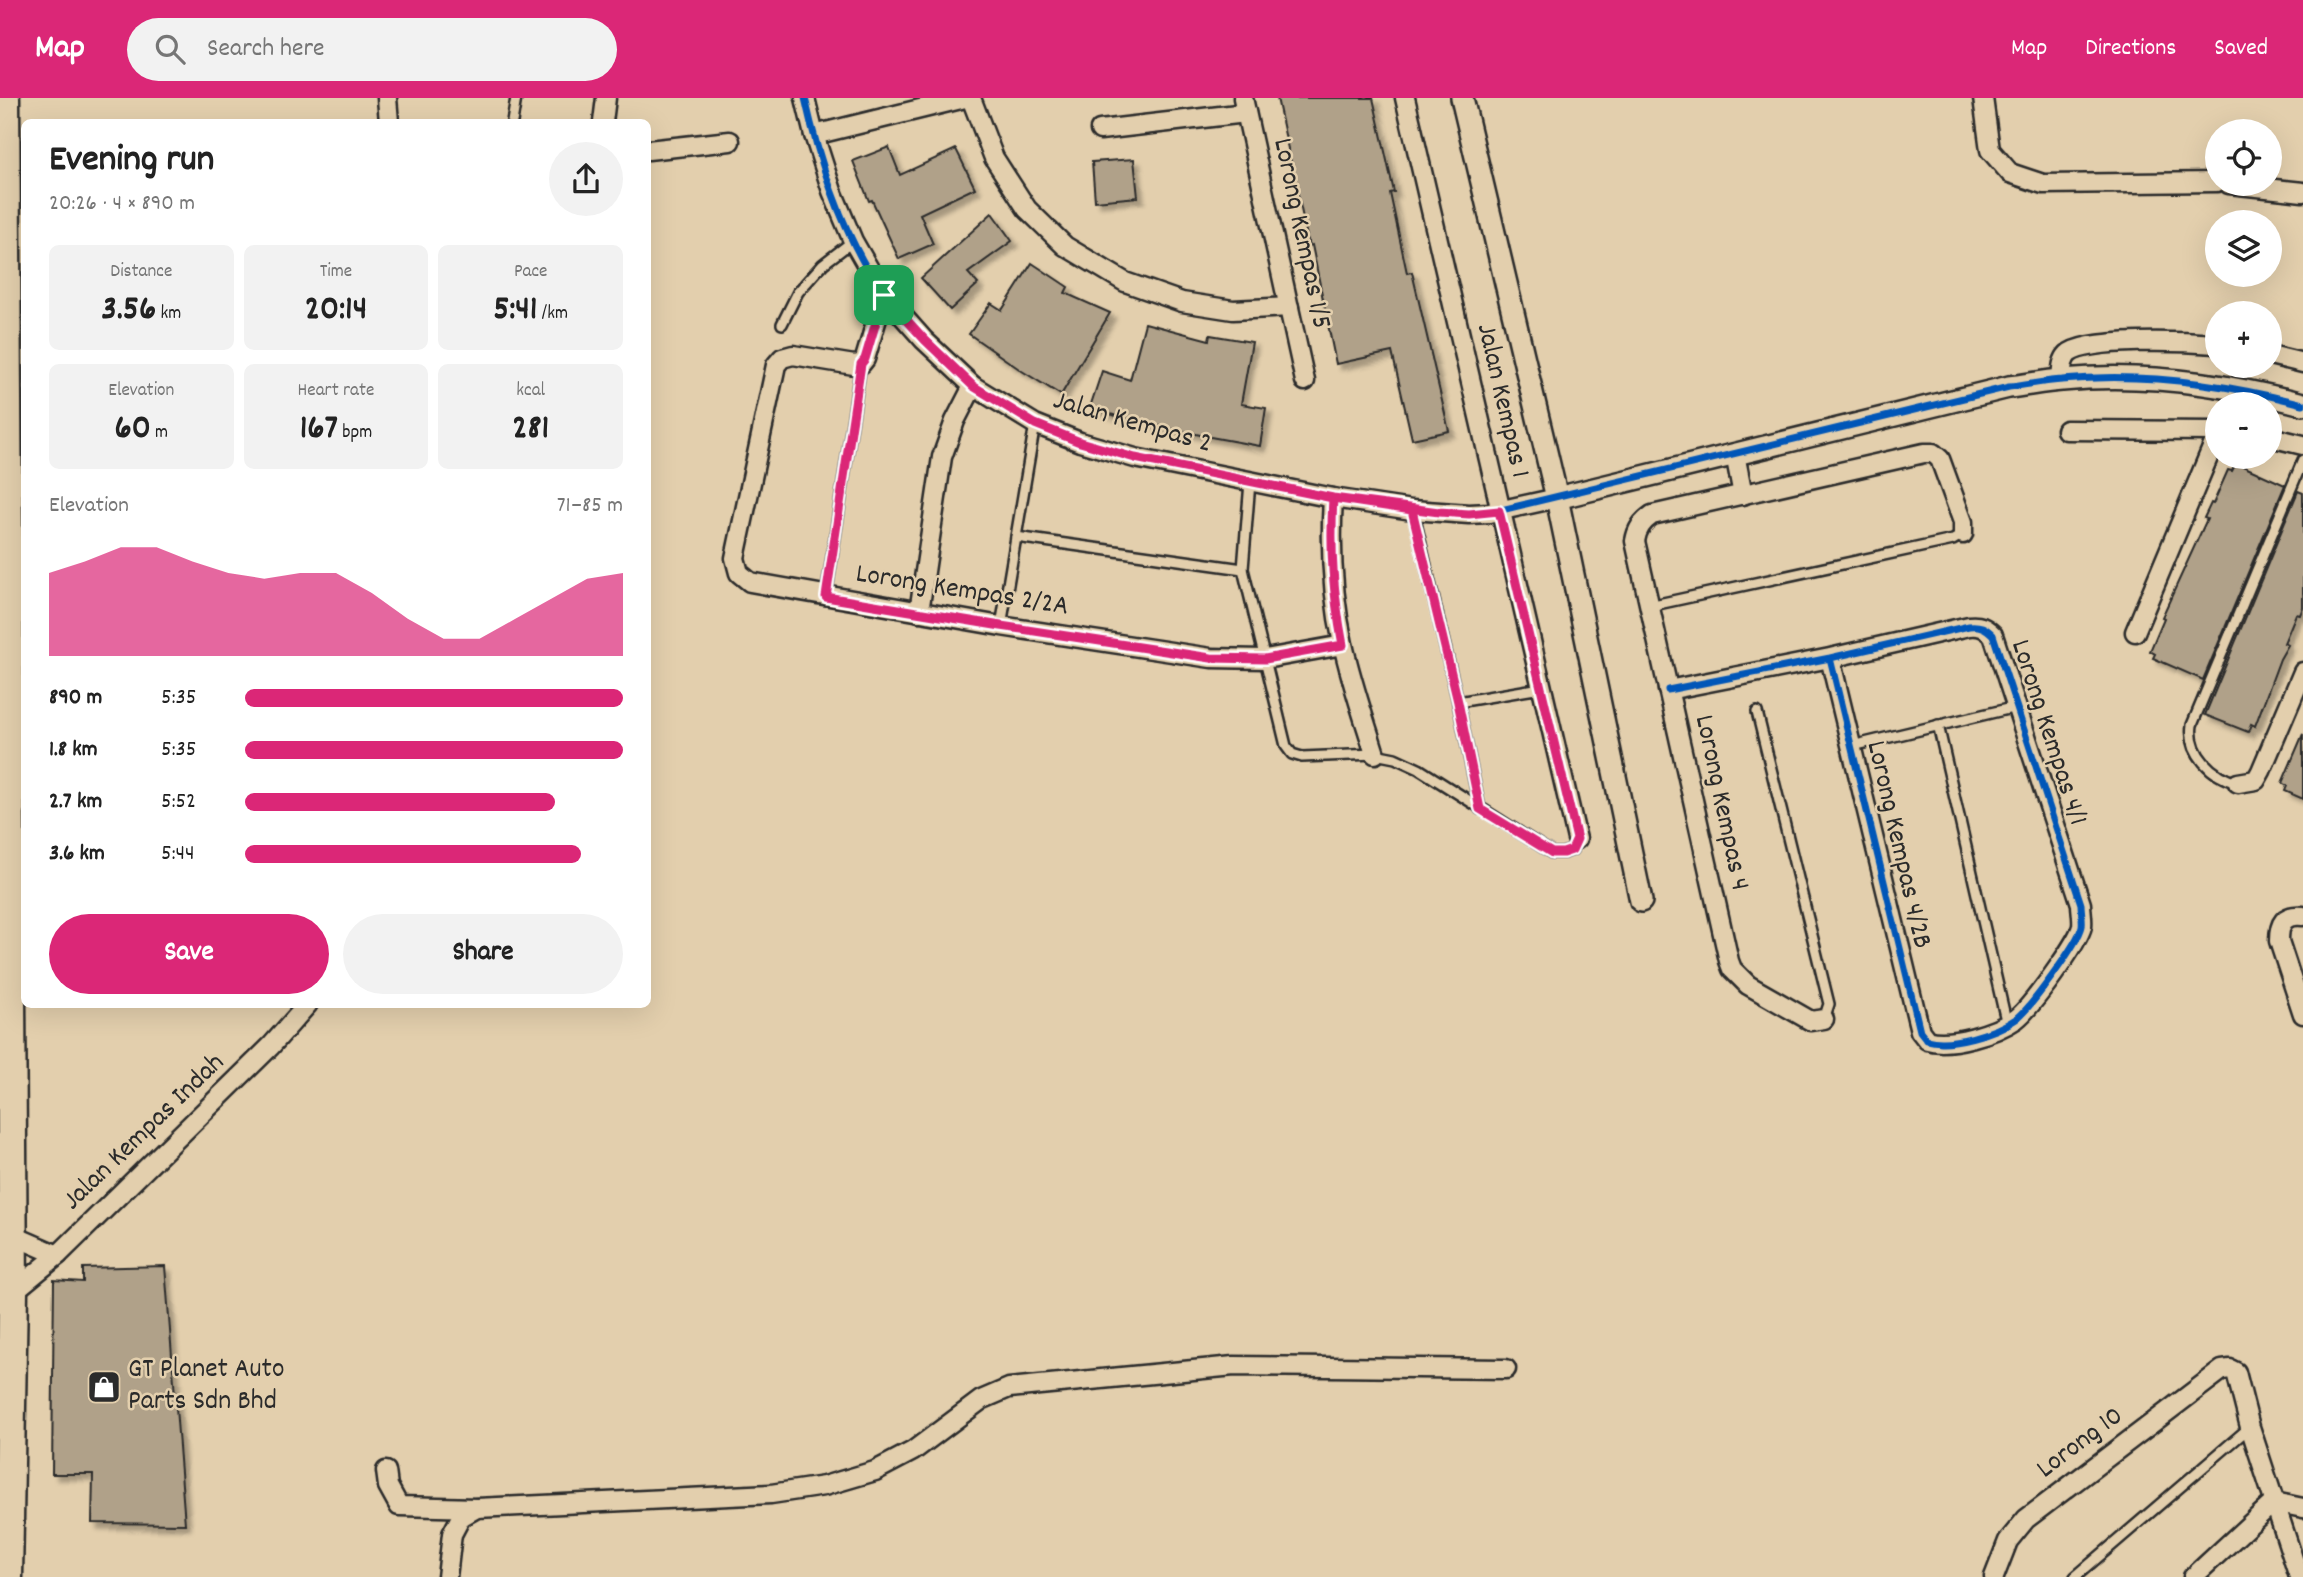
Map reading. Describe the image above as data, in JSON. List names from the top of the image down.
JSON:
{
  "streets": {
    "street": [
      "Lorong Kempas 1/5",
      "Jalan Kempas 1",
      "Jalan Kempas 2",
      "Lorong Kempas 2/2A",
      "Lorong Kempas 4/1",
      "Lorong Kempas 4",
      "Lorong Kempas 4/2B",
      "Jalan Kempas Indah",
      "Lorong 10"
    ]
  },
  "crossings": [
    ["Jalan Kempas 1", "Jalan Kempas 2"],
    ["Lorong Kempas 4/1", "Lorong Kempas 4"],
    ["Lorong Kempas 4/1", "Lorong Kempas 4/2B"]
  ],
  "places": {
    "shop": ["GT Planet Auto Parts Sdn Bhd"]
  },
  "page": {
    "header": "Map",
    "search": "Search here",
    "nav": ["Map", "Directions", "Saved"],
    "map_buttons": ["+", "−"],
    "heading": ["Evening run", "20:26 · 4 × 890 m"],
    "stats": [
      ["Distance", "3.56 km"],
      ["Time", "20:14"],
      ["Pace", "5:41 /km"],
      ["Elevation", "60 m"],
      ["Heart rate", "167 bpm"],
      ["kcal", "281"]
    ],
    "chart": ["Elevation", "71–85 m"],
    "list": [
      {
        "name": "890 m",
        "note": "5:35"
      },
      {
        "name": "1.8 km",
        "note": "5:35"
      },
      {
        "name": "2.7 km",
        "note": "5:52"
      },
      {
        "name": "3.6 km",
        "note": "5:44"
      }
    ],
    "buttons": ["Save", "Share"]
  }
}
